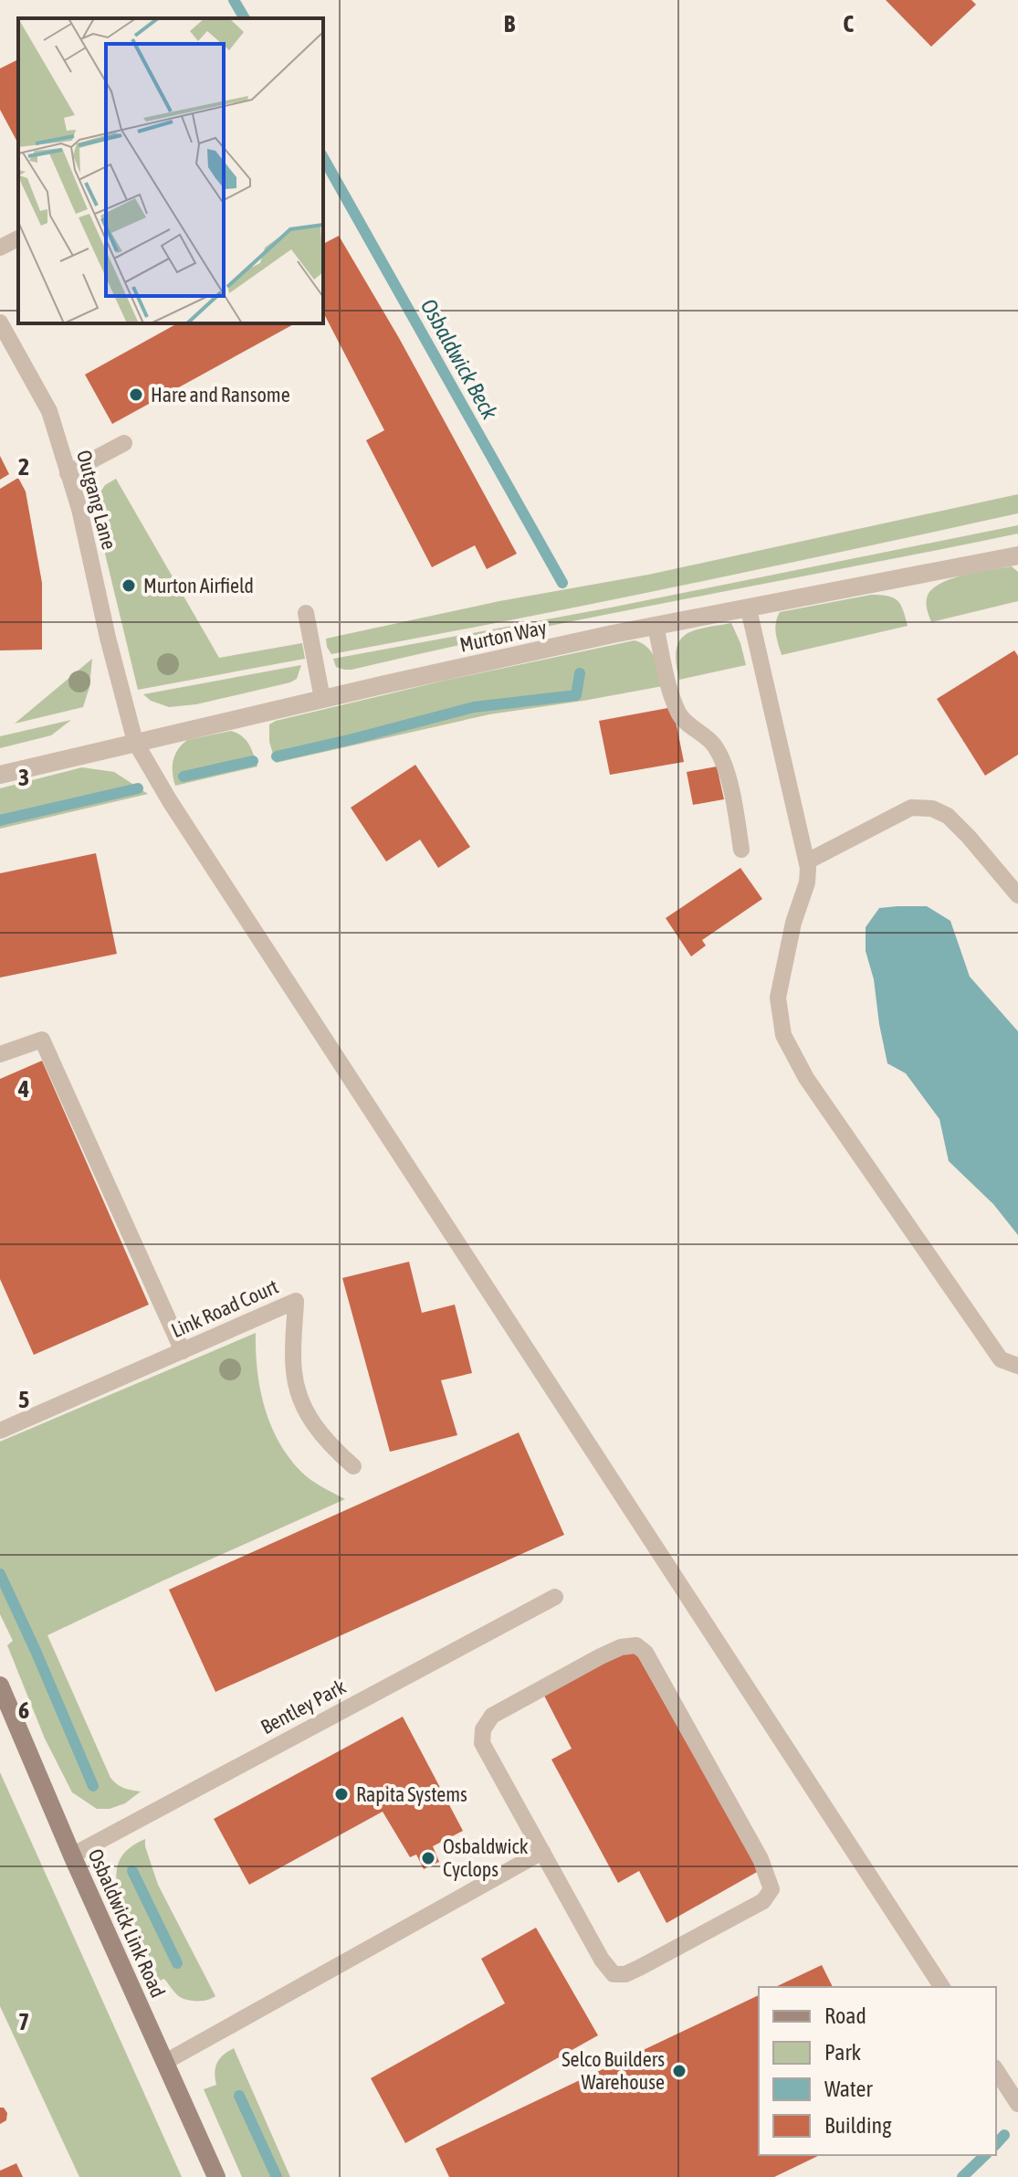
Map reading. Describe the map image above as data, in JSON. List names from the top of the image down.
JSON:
{
  "streets": {
    "street": ["Murton Way", "Osbaldwick Link Road"],
    "lane": ["Outgang Lane", "Link Road Court", "Bentley Park"]
  },
  "crossings": [
    ["Outgang Lane", "Murton Way"],
    ["Bentley Park", "Osbaldwick Link Road"]
  ],
  "water": ["Osbaldwick Beck"],
  "places": [
    "Hare and Ransome",
    "Murton Airfield",
    "Rapita Systems",
    "Osbaldwick Cyclops",
    "Selco Builders Warehouse"
  ],
  "legend": [
    "Road",
    "Park",
    "Water",
    "Building"
  ],
  "grid": {
    "columns": ["B", "C"],
    "rows": [
      "2",
      "3",
      "4",
      "5",
      "6",
      "7"
    ]
  }
}
